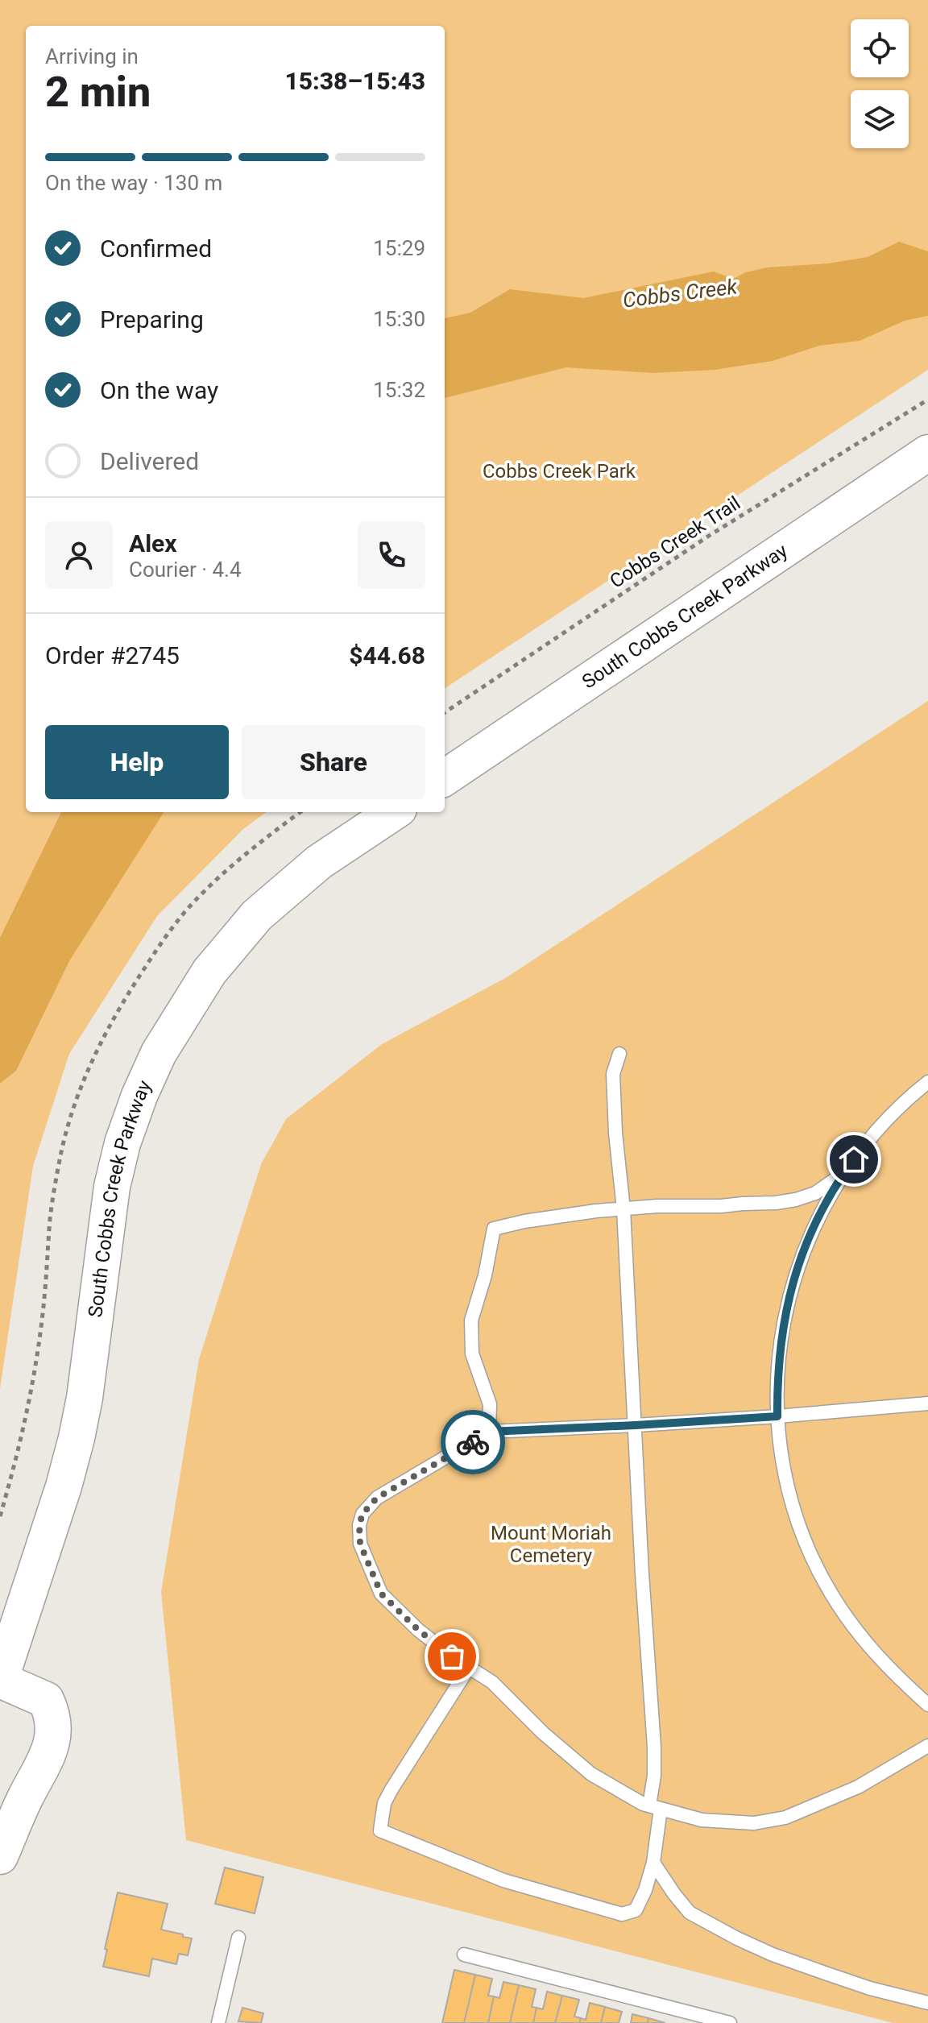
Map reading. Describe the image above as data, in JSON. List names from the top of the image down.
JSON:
{
  "streets": {
    "main road": ["South Cobbs Creek Parkway"],
    "path": ["Cobbs Creek Trail"]
  },
  "water": ["Cobbs Creek"],
  "parks": ["Cobbs Creek Park", "Mount Moriah Cemetery"],
  "page": {
    "heading": ["2 min", "Arriving in", "15:38–15:43"],
    "panel": [
      "Alex",
      "Courier · 4.4",
      "Order #2745",
      "$44.68"
    ],
    "bar": "On the way · 130 m",
    "list": [
      ["Confirmed", "15:29"],
      ["Preparing", "15:30"],
      ["On the way", "15:32"],
      "Delivered"
    ],
    "buttons": ["Help", "Share"]
  }
}
